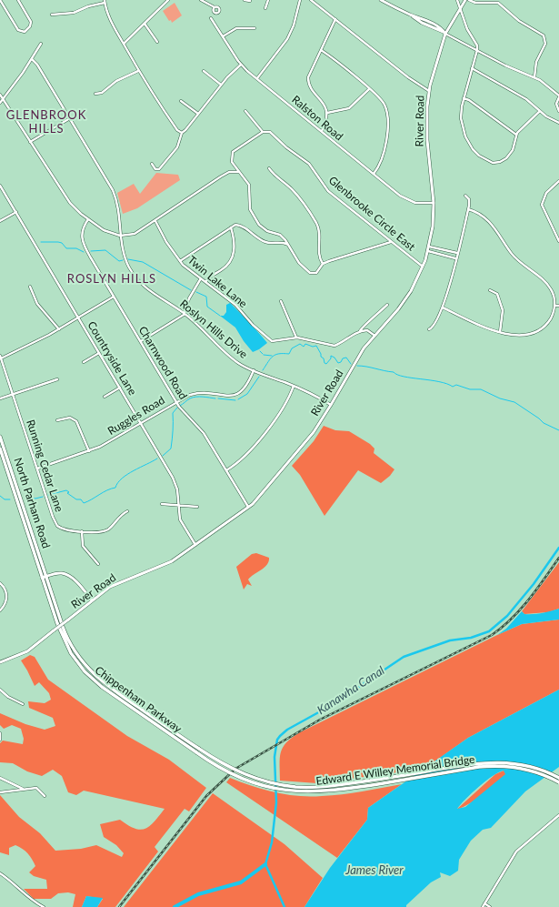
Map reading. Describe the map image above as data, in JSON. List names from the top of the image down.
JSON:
{
  "streets": {
    "highway": ["North Parham Road", "Chippenham Parkway", "Edward E Willey Memorial Bridge"],
    "main road": ["River Road"],
    "street": [
      "Ralston Road",
      "Glenbrooke Circle East",
      "Twin Lake Lane",
      "Roslyn Hills Drive",
      "Countryside Lane",
      "Charnwood Road",
      "Ruggles Road",
      "Running Cedar Lane"
    ]
  },
  "crossings": [
    ["Ralston Road", "River Road"],
    ["River Road", "Glenbrooke Circle East"],
    ["River Road", "Roslyn Hills Drive"],
    ["River Road", "Countryside Lane"],
    ["River Road", "Charnwood Road"],
    ["Roslyn Hills Drive", "Ruggles Road"],
    ["Countryside Lane", "Ruggles Road"],
    ["Charnwood Road", "Ruggles Road"],
    ["Ruggles Road", "Running Cedar Lane"],
    ["North Parham Road", "Chippenham Parkway"],
    ["Chippenham Parkway", "Edward E Willey Memorial Bridge"]
  ],
  "districts": ["GLENBROOK HILLS", "ROSLYN HILLS"],
  "water": ["Kanawha Canal", "James River"]
}
